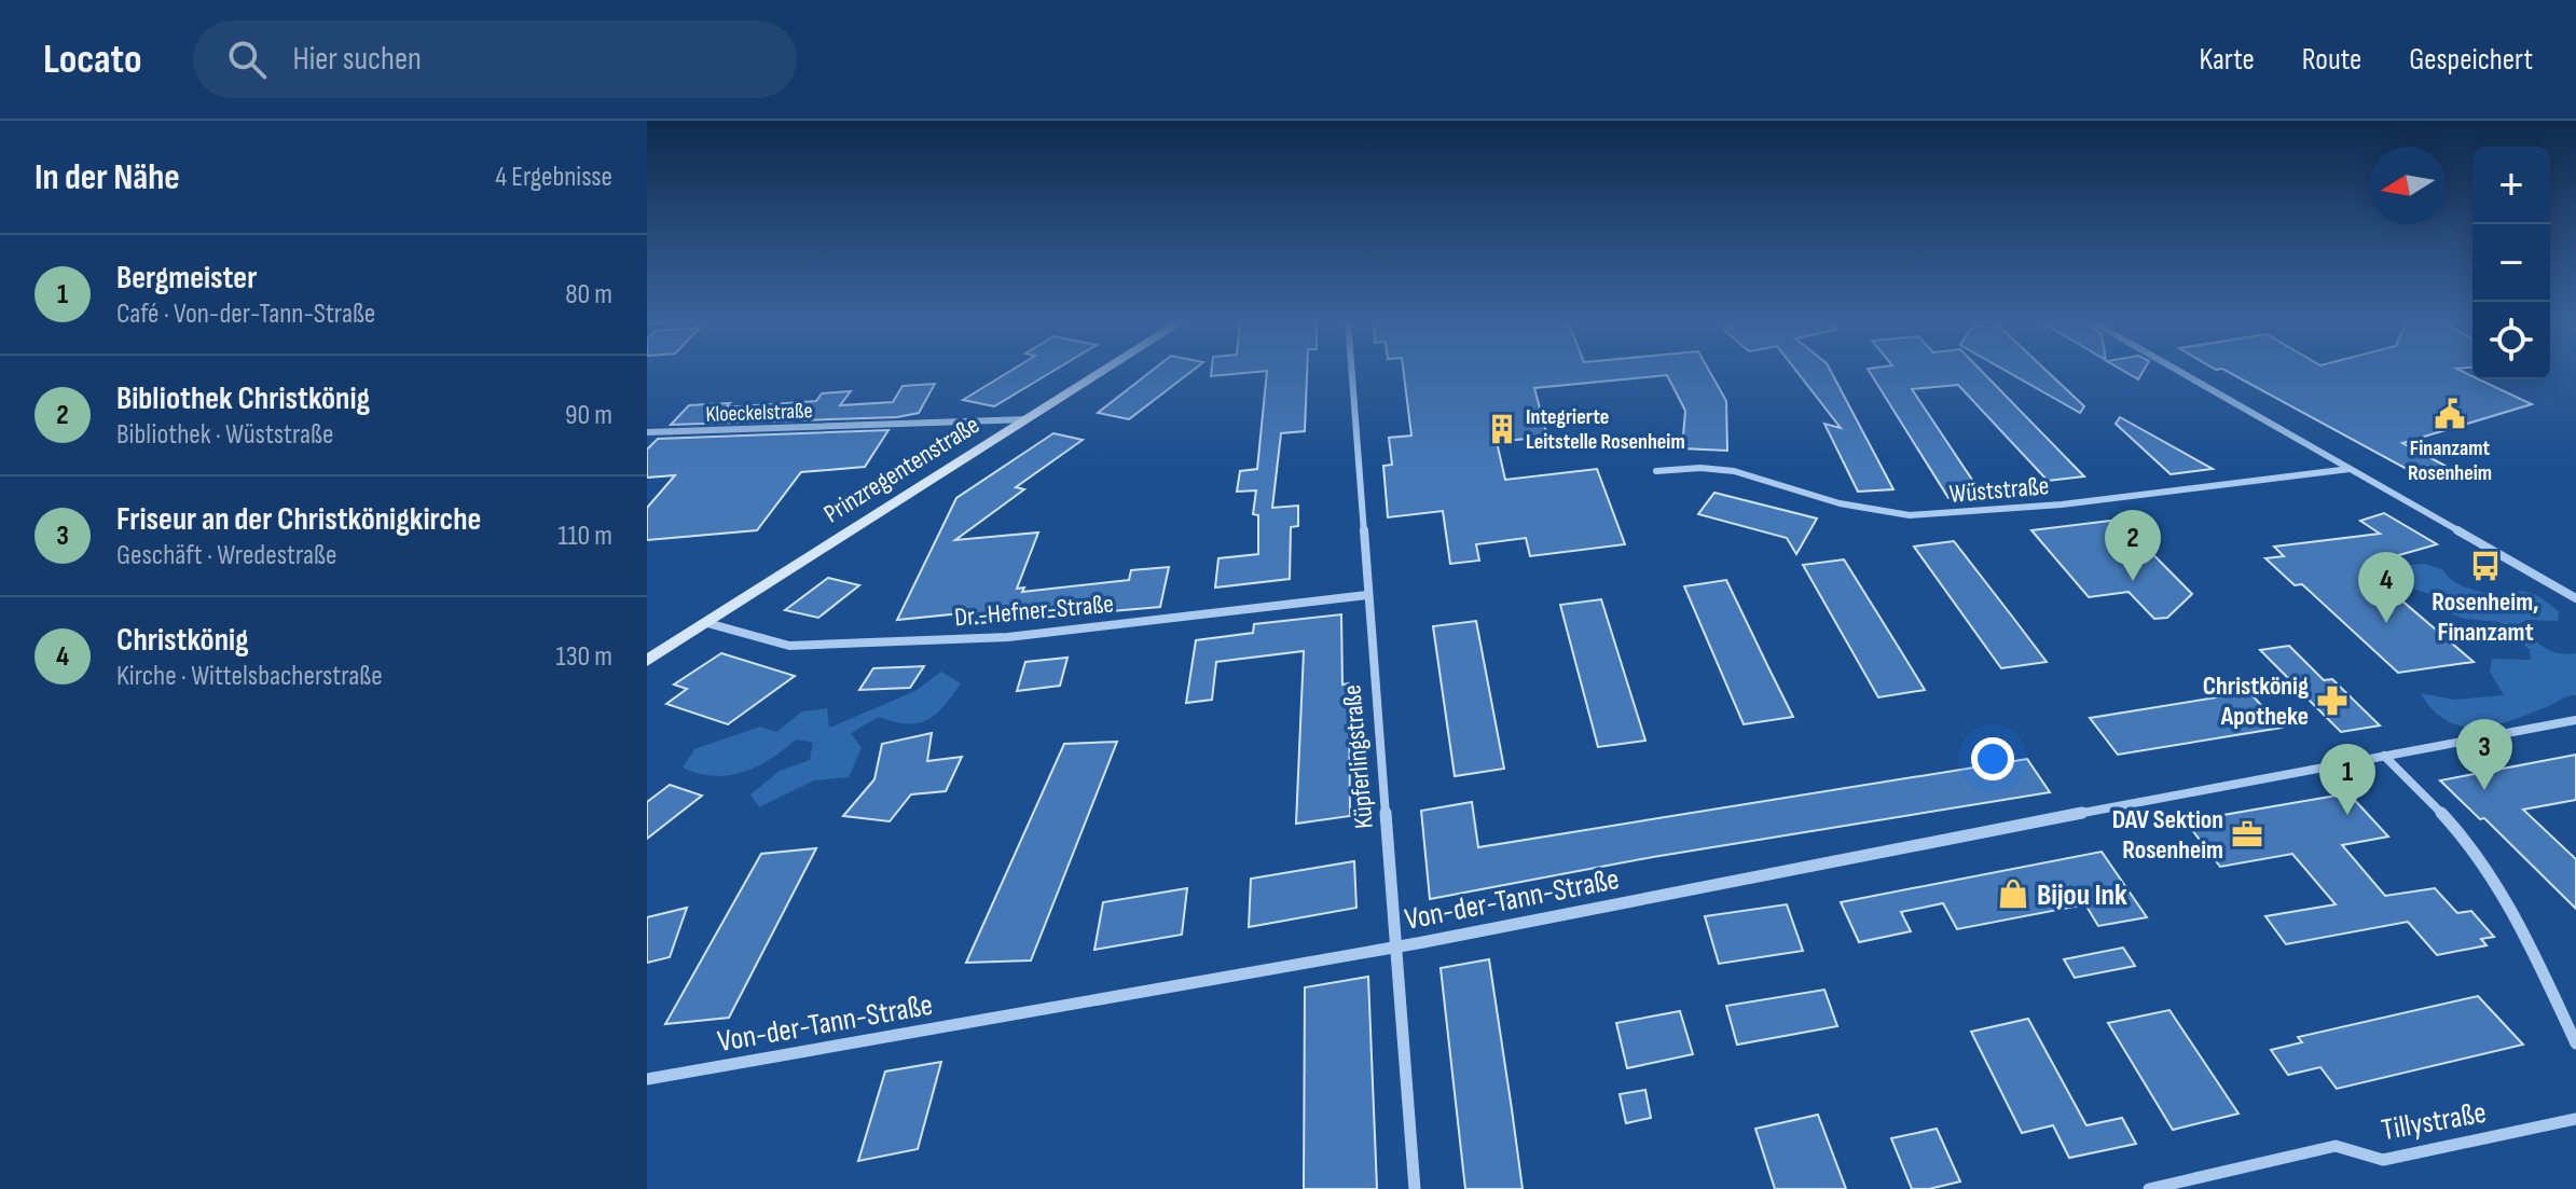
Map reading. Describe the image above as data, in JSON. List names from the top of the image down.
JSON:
{
  "streets": {
    "main road": ["Prinzregentenstraße"],
    "street": [
      "Kloeckelstraße",
      "Wüststraße",
      "Dr.-Hefner-Straße",
      "Küpferlingstraße",
      "Von-der-Tann-Straße",
      "Tillystraße"
    ]
  },
  "crossings": [
    ["Kloeckelstraße", "Prinzregentenstraße"],
    ["Prinzregentenstraße", "Dr.-Hefner-Straße"],
    ["Dr.-Hefner-Straße", "Küpferlingstraße"],
    ["Küpferlingstraße", "Von-der-Tann-Straße"]
  ],
  "places": {
    "public building": ["Finanzamt Rosenheim"],
    "building": ["Integrierte Leitstelle Rosenheim"],
    "bus stop": ["Rosenheim, Finanzamt"],
    "pharmacy": ["Christkönig Apotheke"],
    "office": ["DAV Sektion Rosenheim"],
    "shop": ["Bijou Ink"]
  },
  "north": "left",
  "page": {
    "header": "Locato",
    "search": "Hier suchen",
    "nav": ["Karte", "Route", "Gespeichert"],
    "heading": ["In der Nähe", "4 Ergebnisse"],
    "map_buttons": ["+", "−"],
    "list": [
      {
        "mark": "1",
        "name": "Bergmeister",
        "note": "Café · Von-der-Tann-Straße",
        "value": "80 m"
      },
      {
        "mark": "2",
        "name": "Bibliothek Christkönig",
        "note": "Bibliothek · Wüststraße",
        "value": "90 m"
      },
      {
        "mark": "3",
        "name": "Friseur an der Christkönigkirche",
        "note": "Geschäft · Wredestraße",
        "value": "110 m"
      },
      {
        "mark": "4",
        "name": "Christkönig",
        "note": "Kirche · Wittelsbacherstraße",
        "value": "130 m"
      }
    ],
    "pins": [
      "2",
      "4",
      "3",
      "1"
    ]
  }
}
